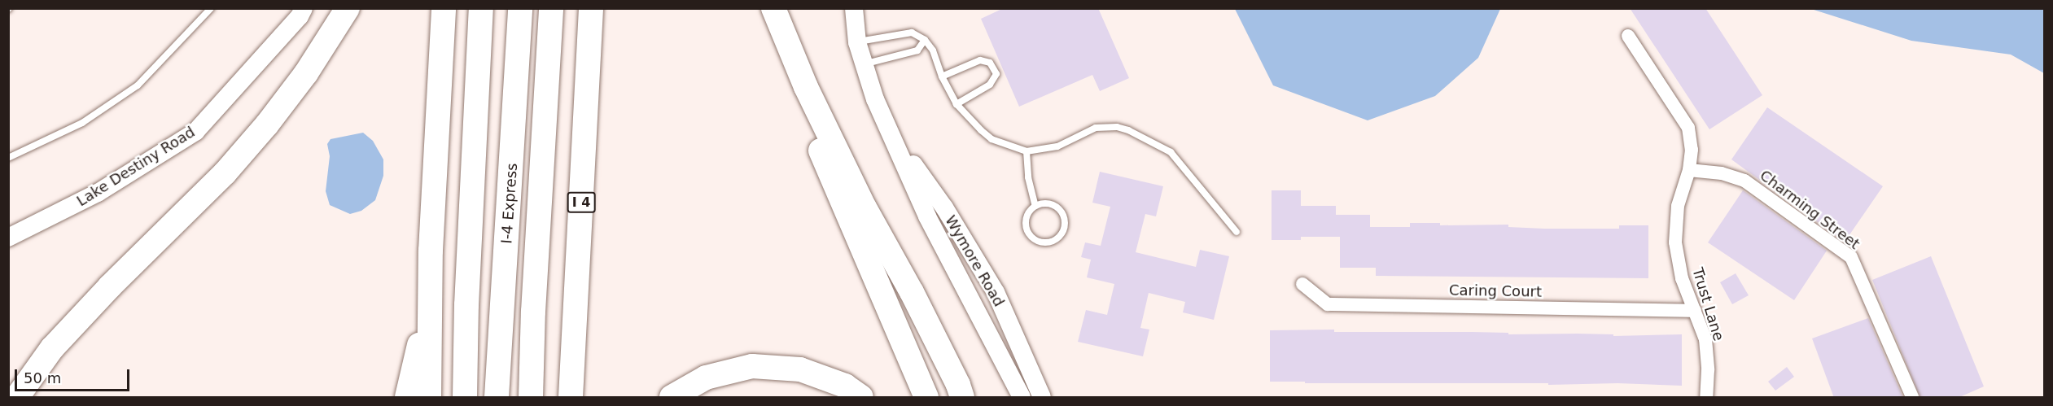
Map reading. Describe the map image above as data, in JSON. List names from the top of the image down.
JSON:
{
  "streets": {
    "highway": ["I 4", "I-4 Express"],
    "main road": ["Lake Destiny Road", "Wymore Road"],
    "street": ["Charming Street", "Caring Court", "Trust Lane"]
  },
  "crossings": [
    ["Charming Street", "Trust Lane"],
    ["Caring Court", "Trust Lane"]
  ],
  "scale_bar": "50 m"
}
